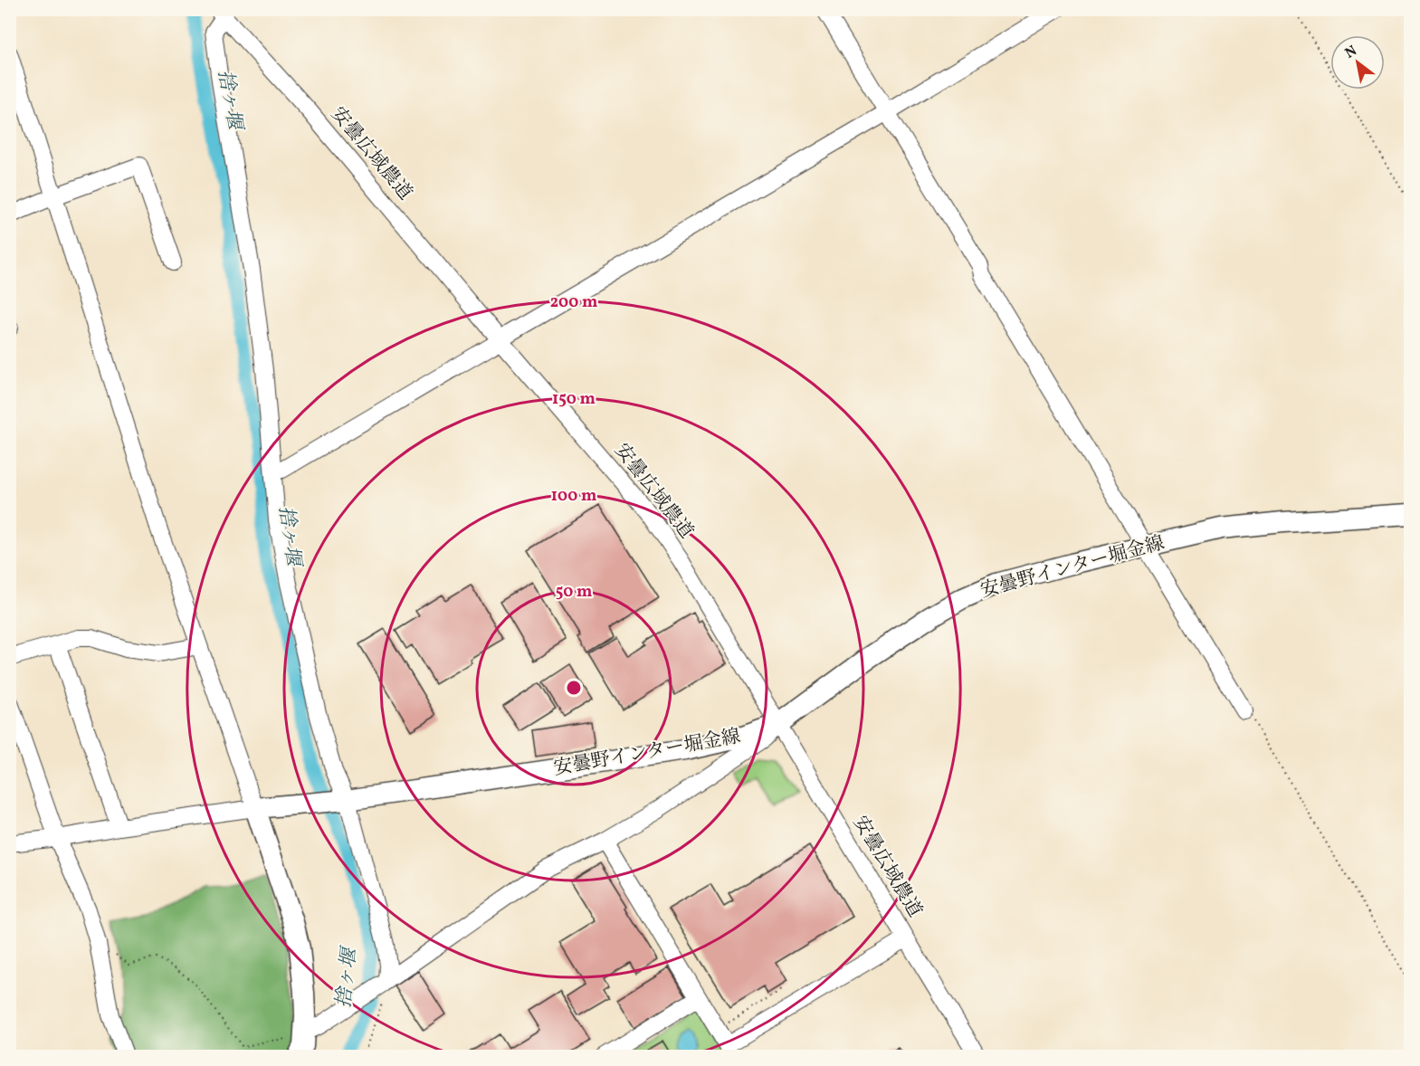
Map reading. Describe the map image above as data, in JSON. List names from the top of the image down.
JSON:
{
  "streets": {
    "main road": ["安曇野インター堀金線"],
    "street": ["安曇広域農道"]
  },
  "crossings": [
    ["安曇広域農道", "安曇野インター堀金線"]
  ],
  "water": ["捨ヶ堰"],
  "north": "top left",
  "rings": [
    "200 m",
    "150 m",
    "100 m",
    "50 m"
  ]
}
